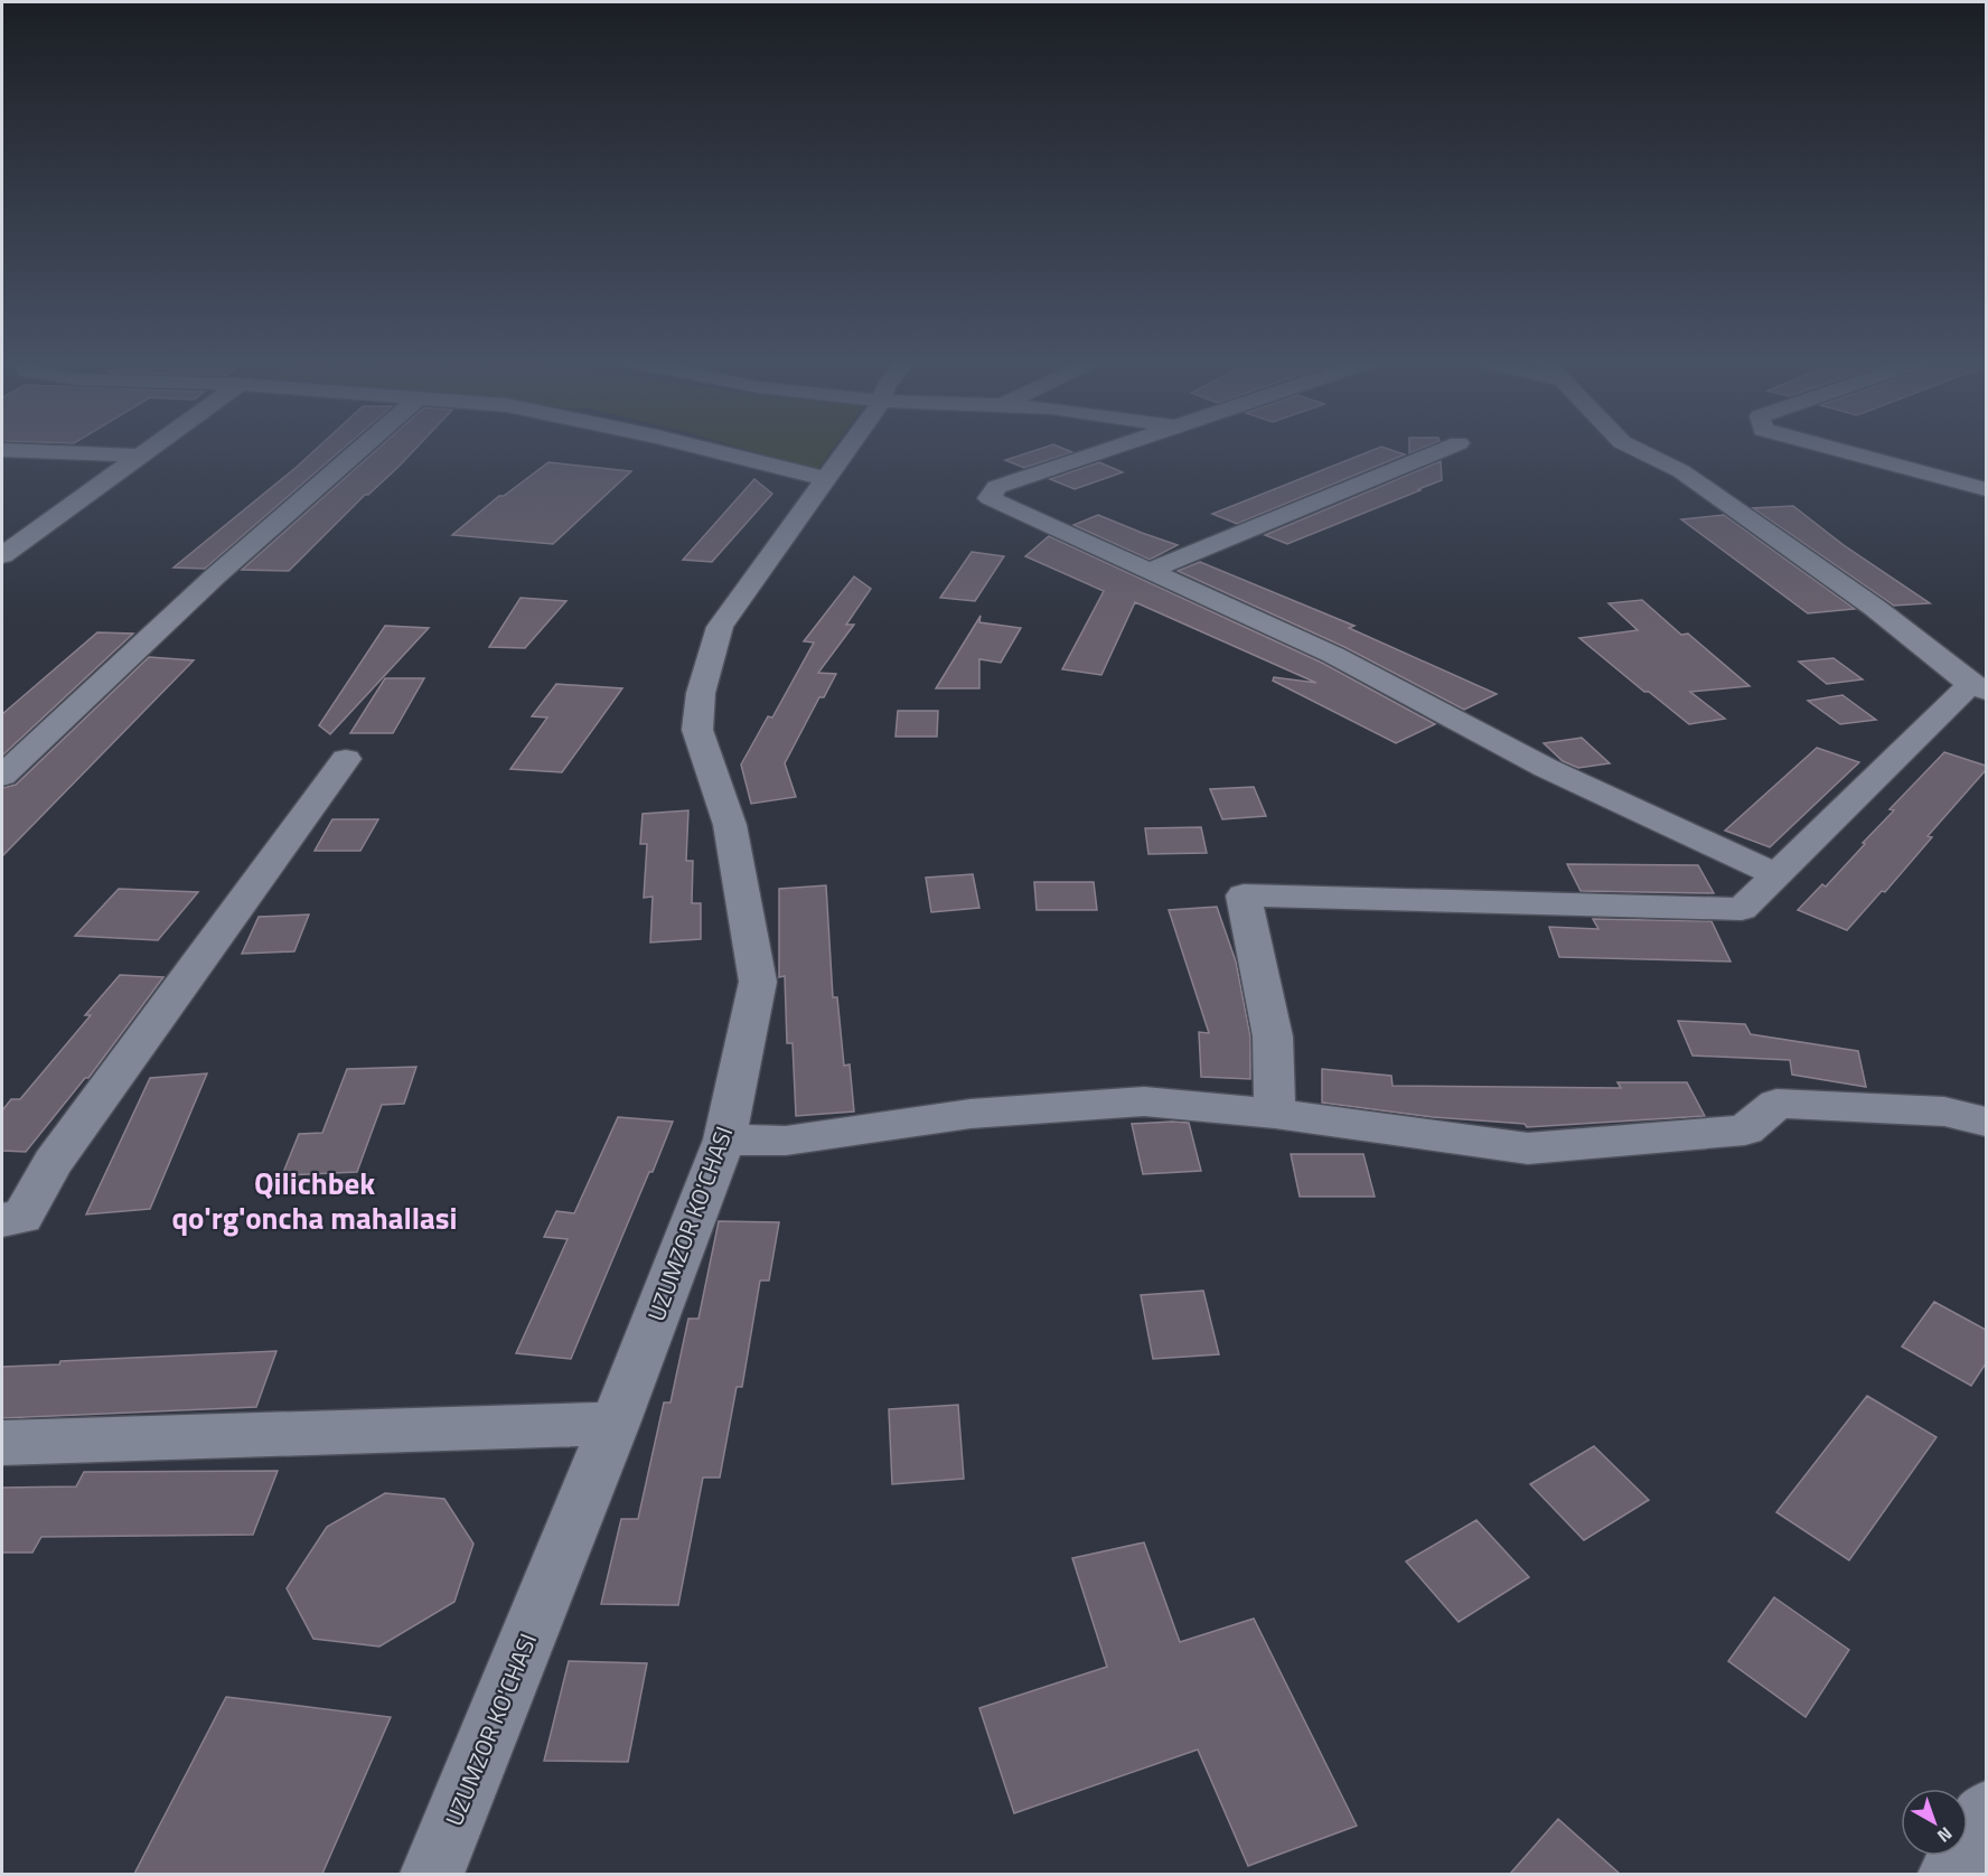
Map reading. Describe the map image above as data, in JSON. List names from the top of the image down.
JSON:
{
  "streets": {
    "street": ["UZUMZOR KO'CHASI"]
  },
  "districts": ["Qilichbek qo'rg'oncha mahallasi"],
  "north": "bottom right"
}
